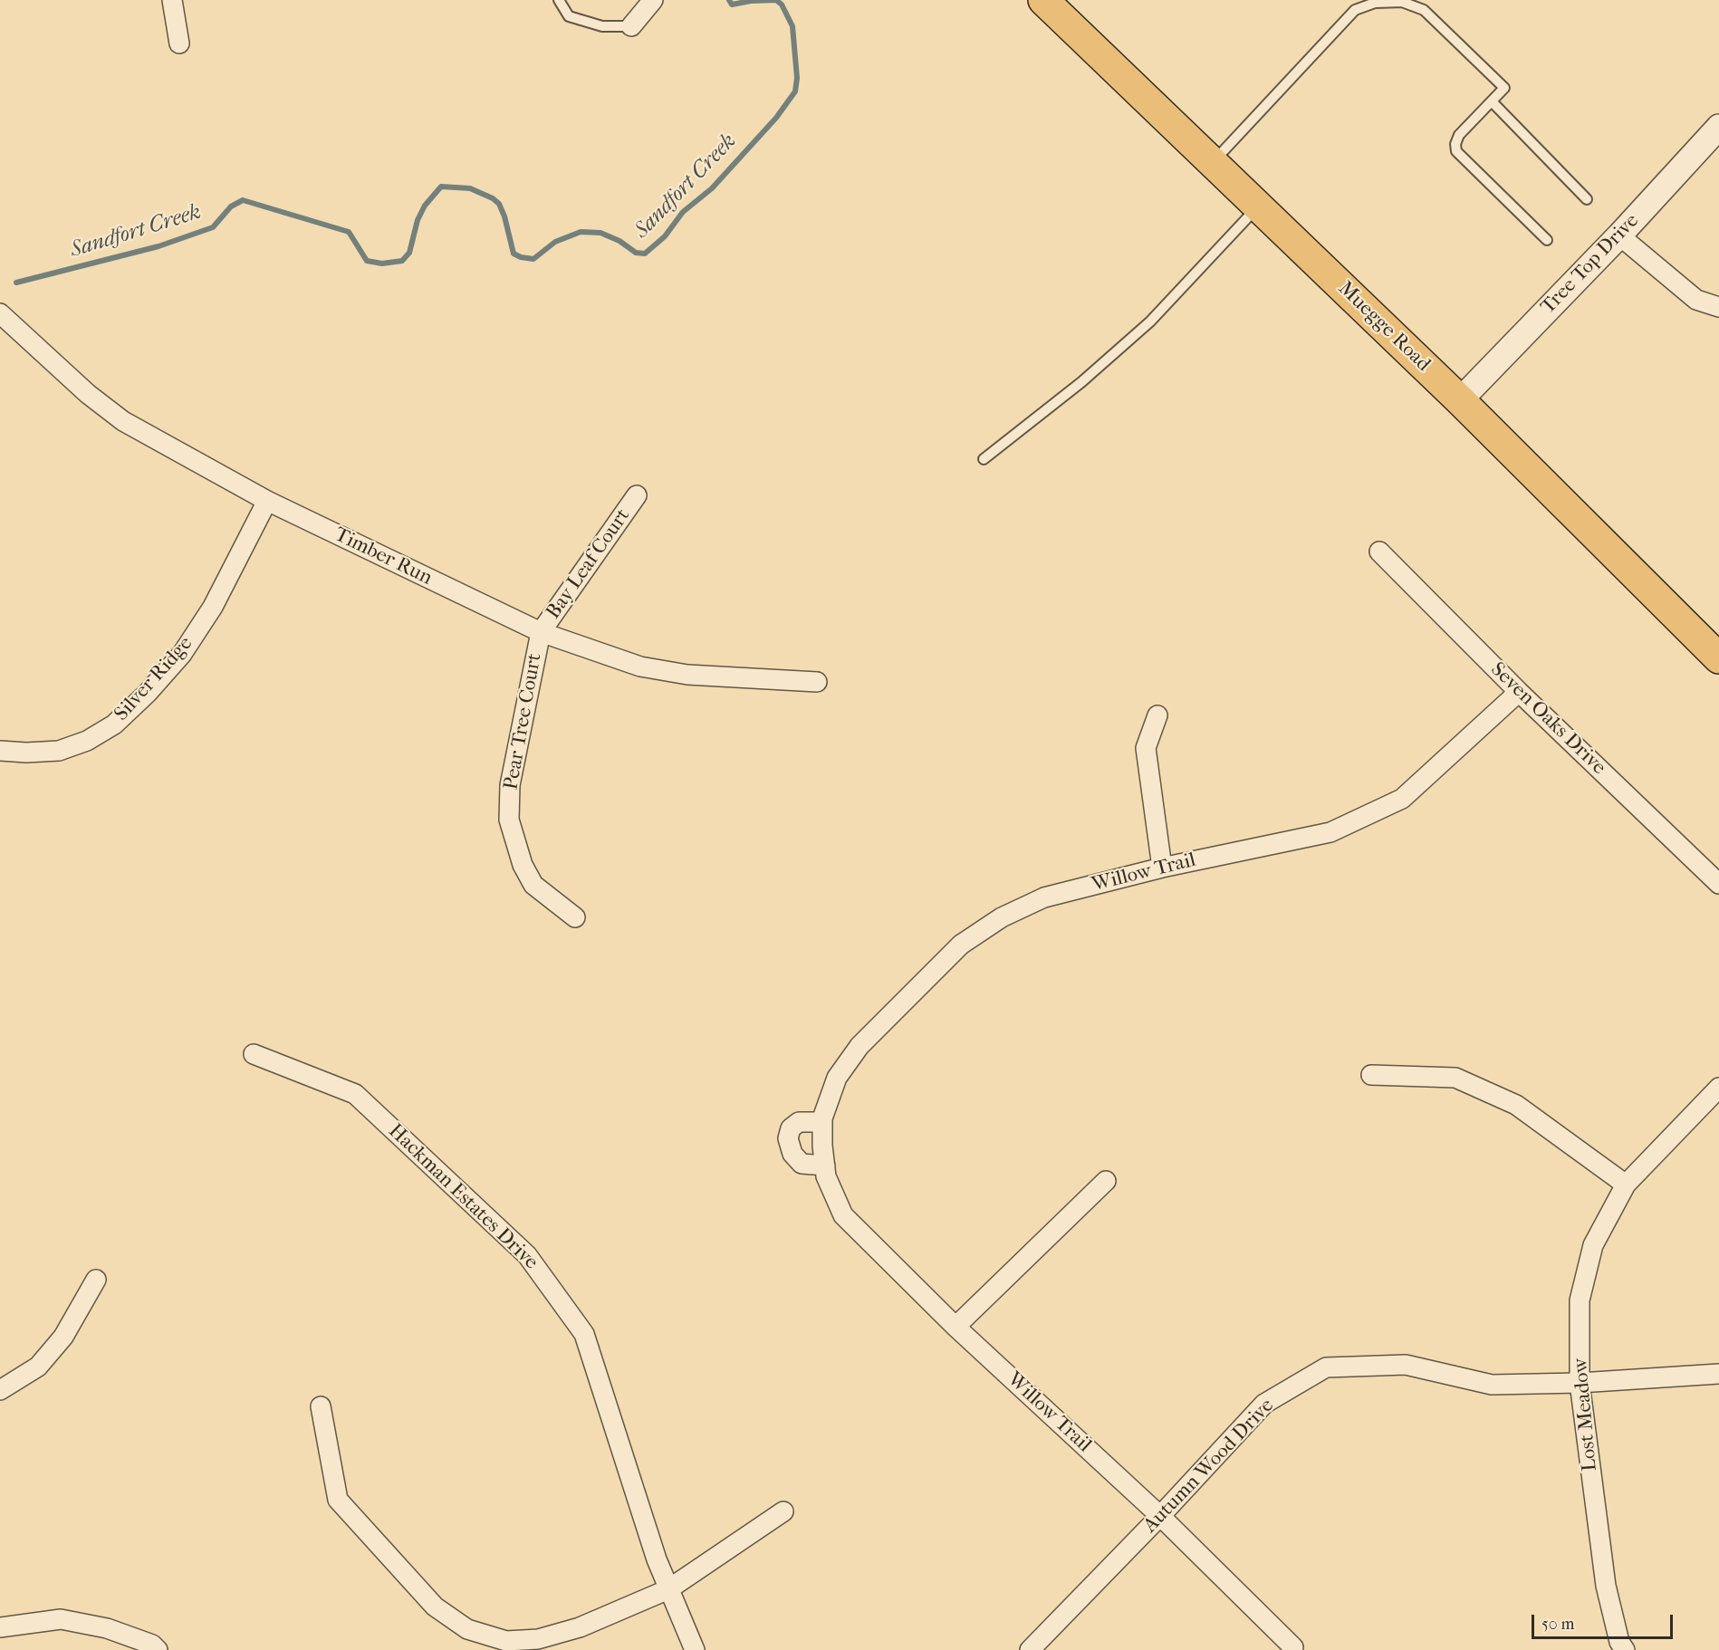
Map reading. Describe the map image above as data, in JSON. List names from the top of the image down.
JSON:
{
  "streets": {
    "main road": ["Muegge Road"],
    "street": [
      "Tree Top Drive",
      "Timber Run",
      "Bay Leaf Court",
      "Silver Ridge",
      "Seven Oaks Drive",
      "Pear Tree Court",
      "Willow Trail",
      "Hackman Estates Drive",
      "Lost Meadow",
      "Autumn Wood Drive"
    ]
  },
  "crossings": [
    ["Tree Top Drive", "Muegge Road"],
    ["Timber Run", "Bay Leaf Court"],
    ["Timber Run", "Silver Ridge"],
    ["Timber Run", "Pear Tree Court"],
    ["Bay Leaf Court", "Pear Tree Court"],
    ["Seven Oaks Drive", "Willow Trail"],
    ["Willow Trail", "Autumn Wood Drive"],
    ["Lost Meadow", "Autumn Wood Drive"]
  ],
  "water": ["Sandfort Creek"],
  "scale_bar": "50 m"
}
